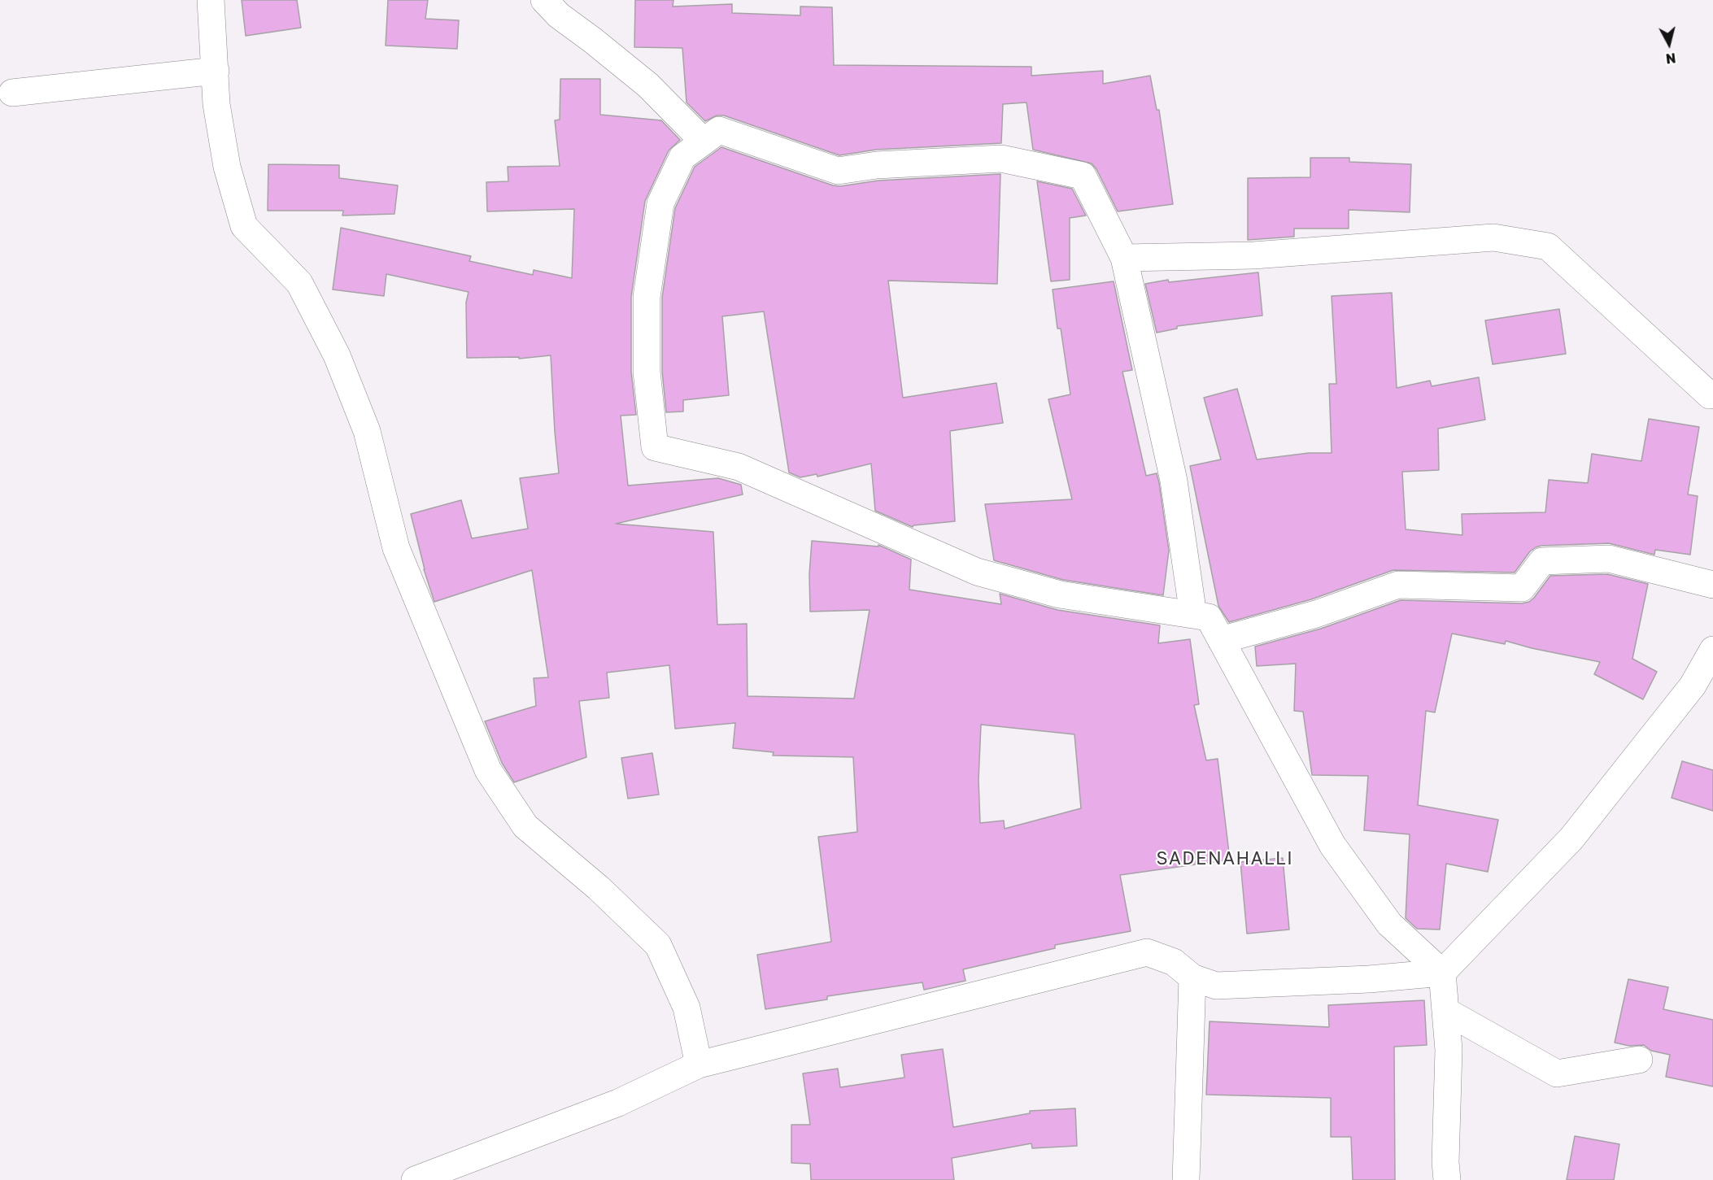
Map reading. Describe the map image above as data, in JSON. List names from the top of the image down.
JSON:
{
  "districts": ["SADENAHALLI"],
  "north": "bottom"
}
